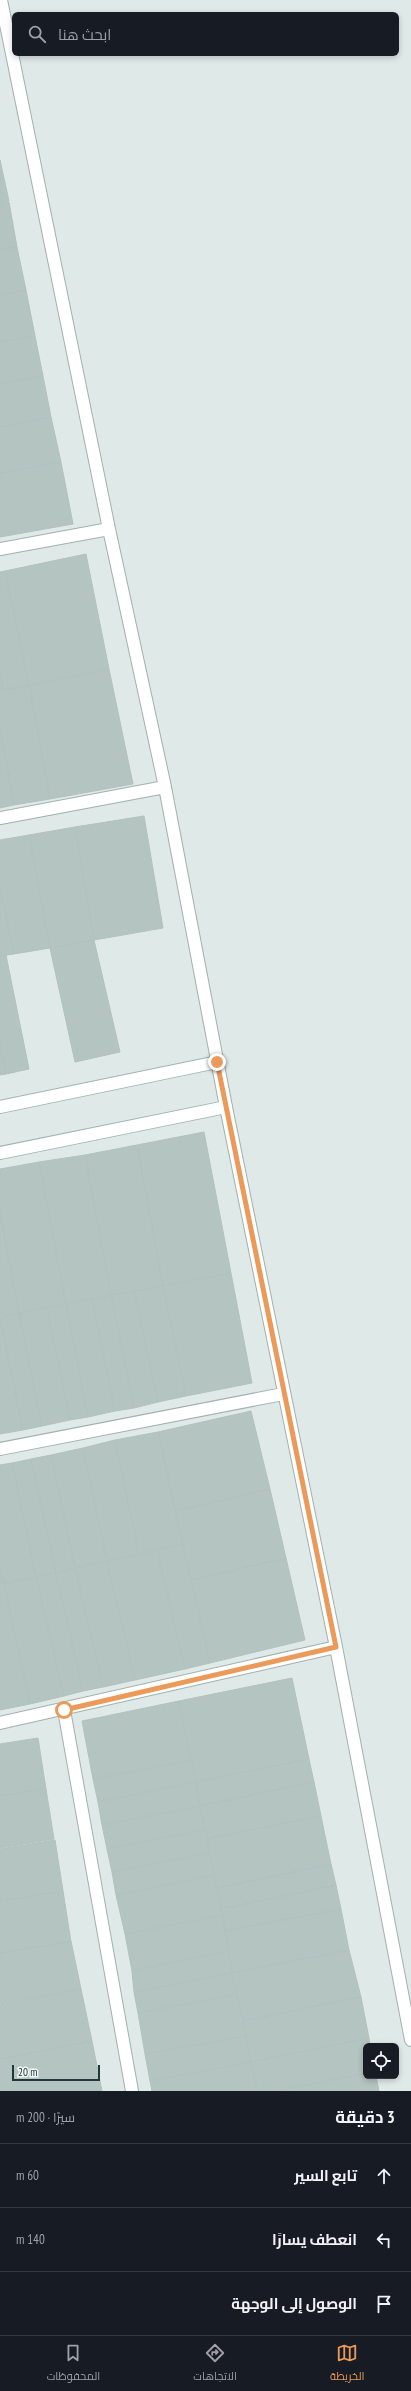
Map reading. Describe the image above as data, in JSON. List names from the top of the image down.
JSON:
{
  "scale_bar": "20 m",
  "page": {
    "search": "ابحث هنا",
    "scale": "20 m",
    "heading": ["3 دقيقة", "سيرًا · 200 m"],
    "list": [
      ["تابع السير", "60 m"],
      ["انعطف يسارًا", "140 m"],
      "الوصول إلى الوجهة"
    ],
    "nav": ["الخريطة", "الاتجاهات", "المحفوظات"]
  }
}
